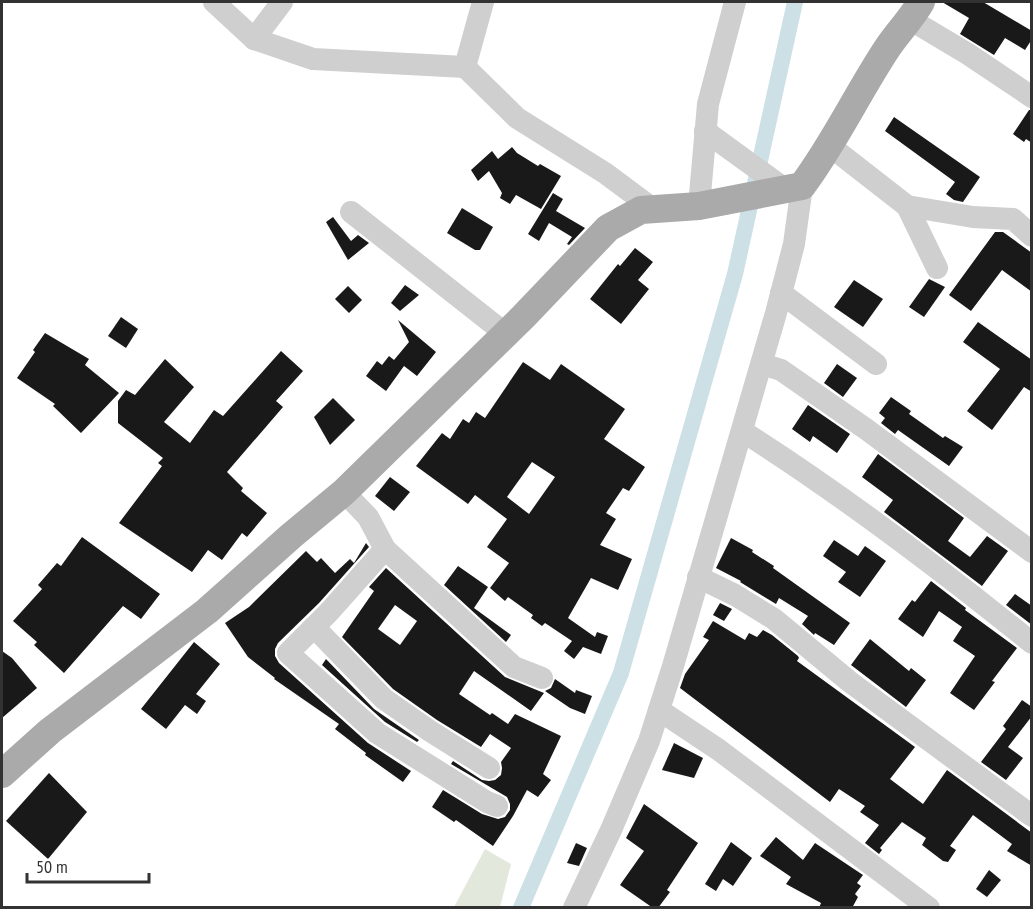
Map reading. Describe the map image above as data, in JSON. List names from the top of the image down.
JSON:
{
  "scale_bar": "50 m"
}
